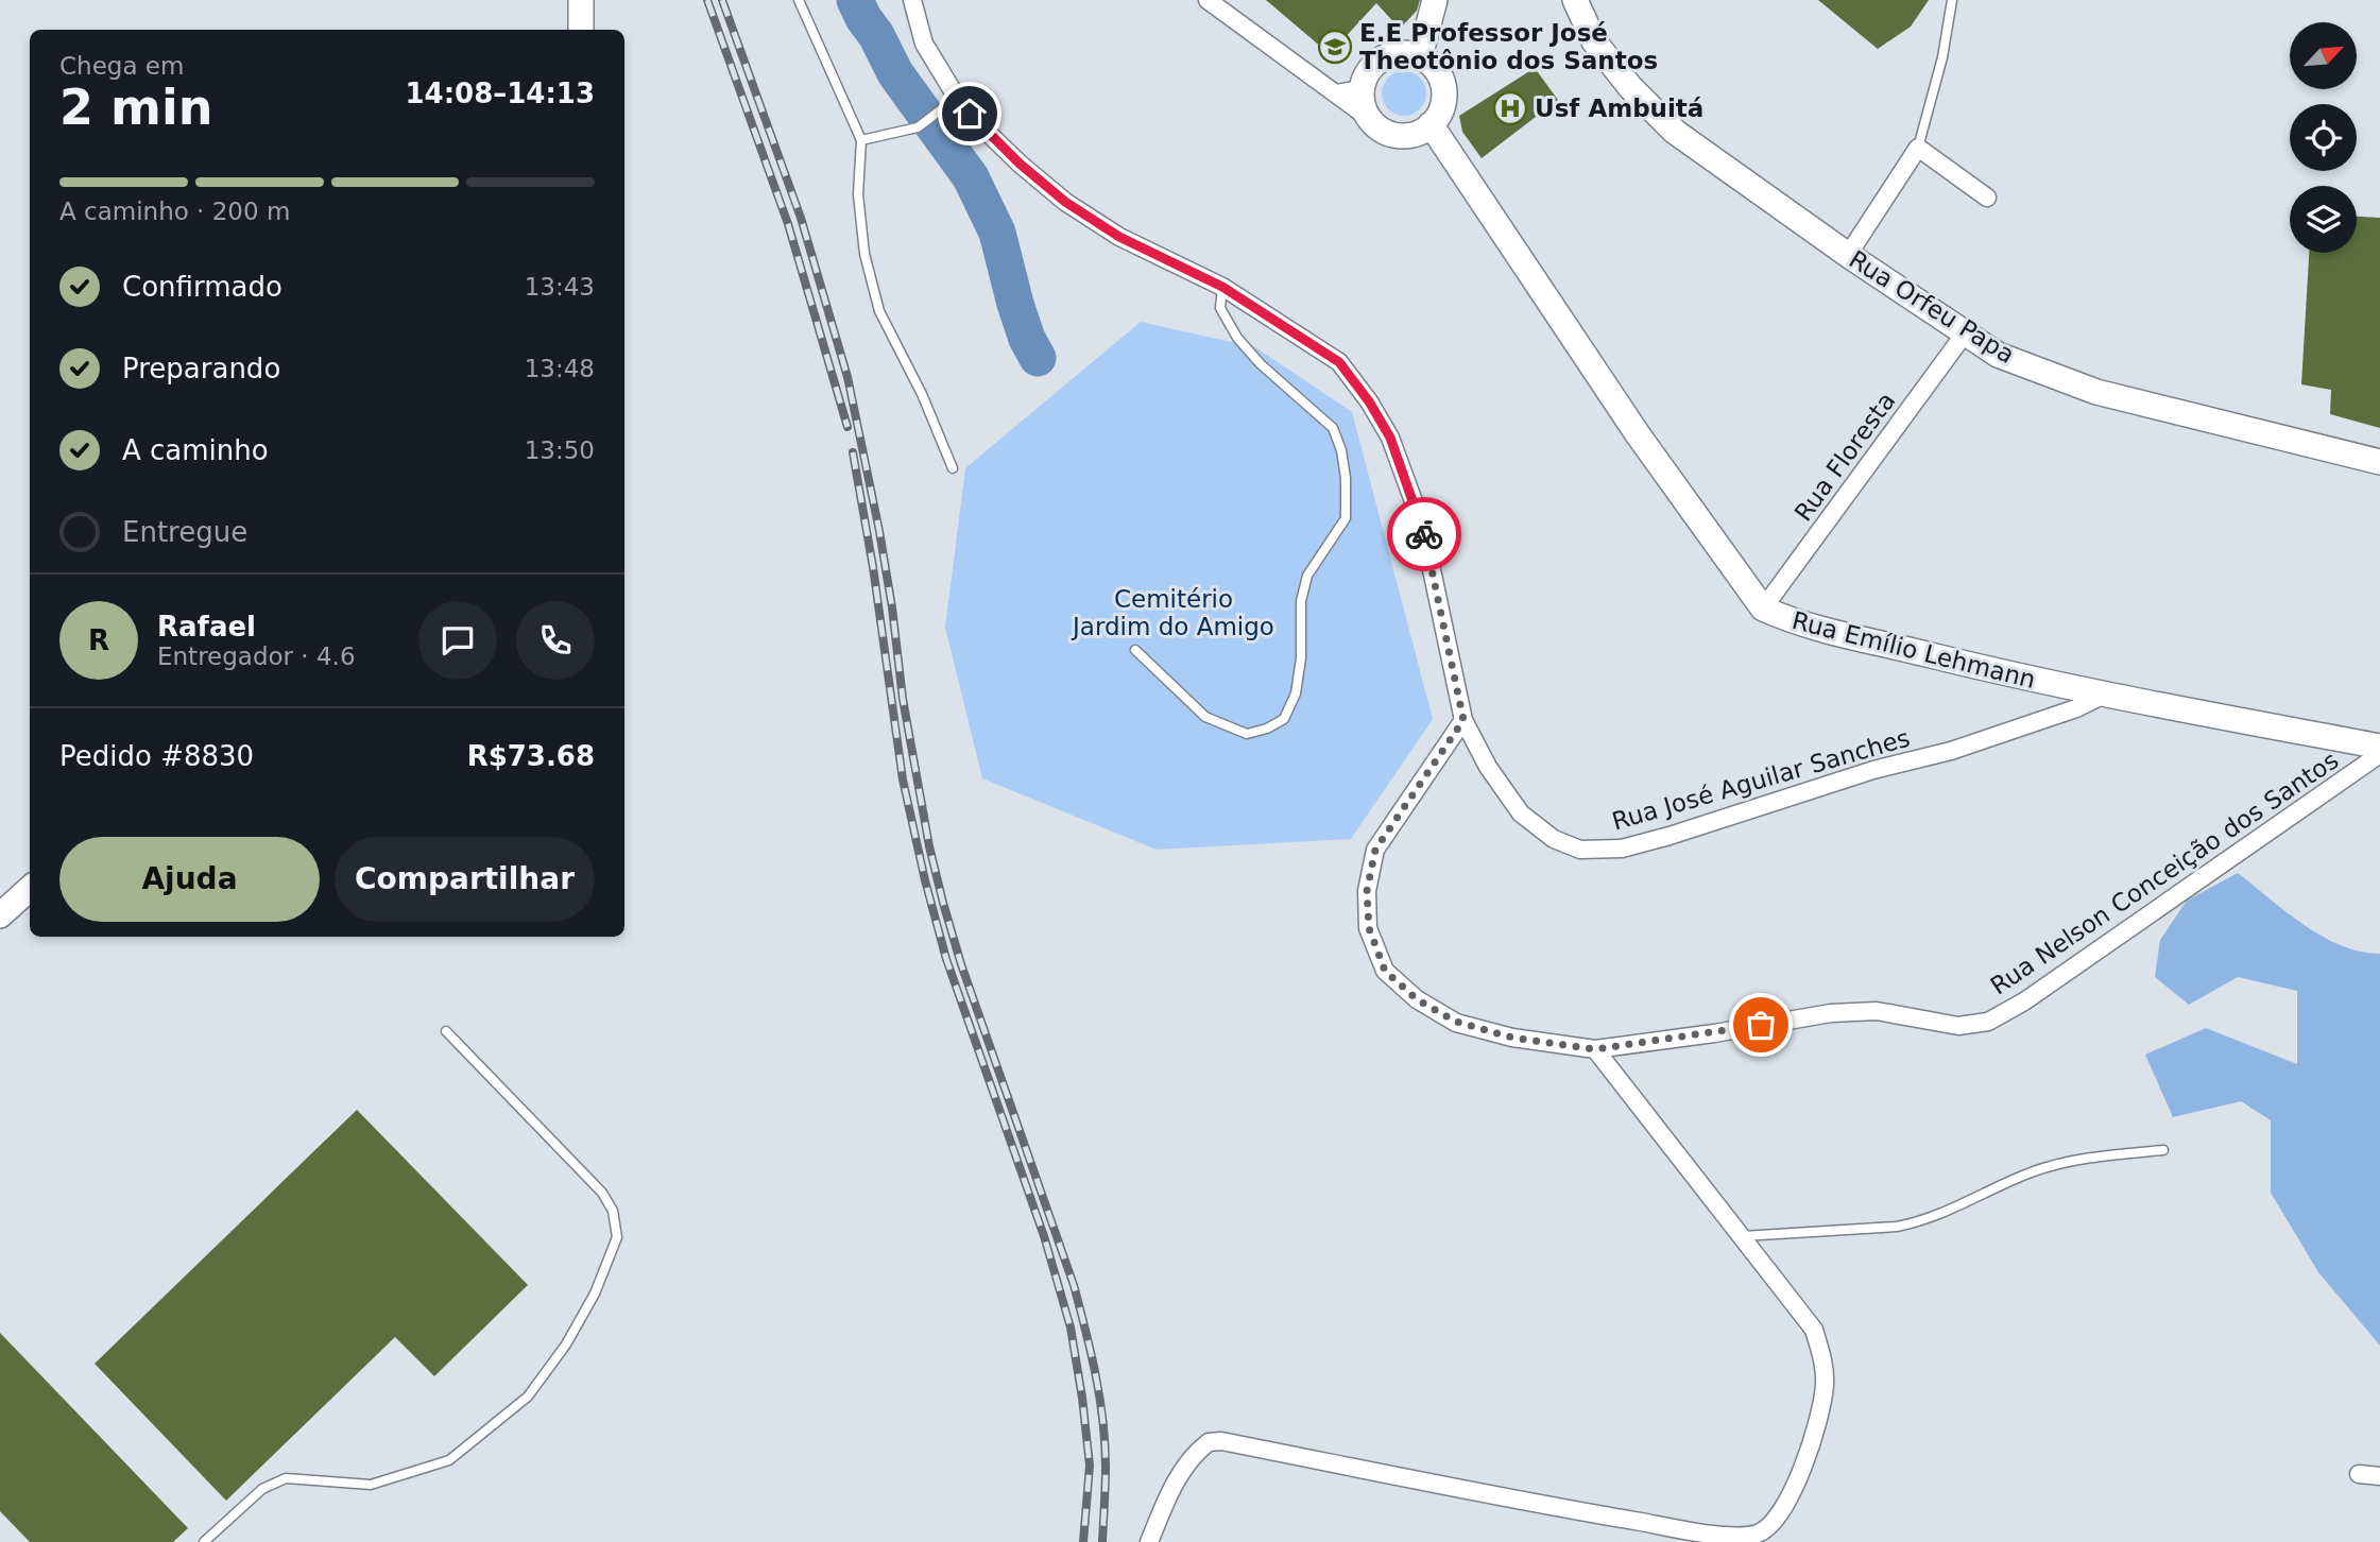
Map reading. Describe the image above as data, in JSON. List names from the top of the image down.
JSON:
{
  "streets": {
    "street": [
      "Rua Orfeu Papa",
      "Rua Floresta",
      "Rua Emílio Lehmann",
      "Rua José Aguilar Sanches",
      "Rua Nelson Conceição dos Santos"
    ]
  },
  "crossings": [
    ["Rua Orfeu Papa", "Rua Floresta"],
    ["Rua Floresta", "Rua Emílio Lehmann"],
    ["Rua Emílio Lehmann", "Rua José Aguilar Sanches"],
    ["Rua José Aguilar Sanches", "Rua Nelson Conceição dos Santos"]
  ],
  "parks": ["Cemitério Jardim do Amigo"],
  "places": {
    "school or university": ["E.E Professor José Theotônio dos Santos"],
    "hospital": ["Usf Ambuitá"]
  },
  "north": "top right",
  "page": {
    "heading": ["2 min", "Chega em", "14:08–14:13"],
    "panel": [
      "Rafael",
      "Entregador · 4.6",
      "Pedido #8830",
      "R$73.68"
    ],
    "bar": "A caminho · 200 m",
    "list": [
      ["Confirmado", "13:43"],
      ["Preparando", "13:48"],
      ["A caminho", "13:50"],
      "Entregue"
    ],
    "round": "R",
    "buttons": ["Ajuda", "Compartilhar"]
  }
}
